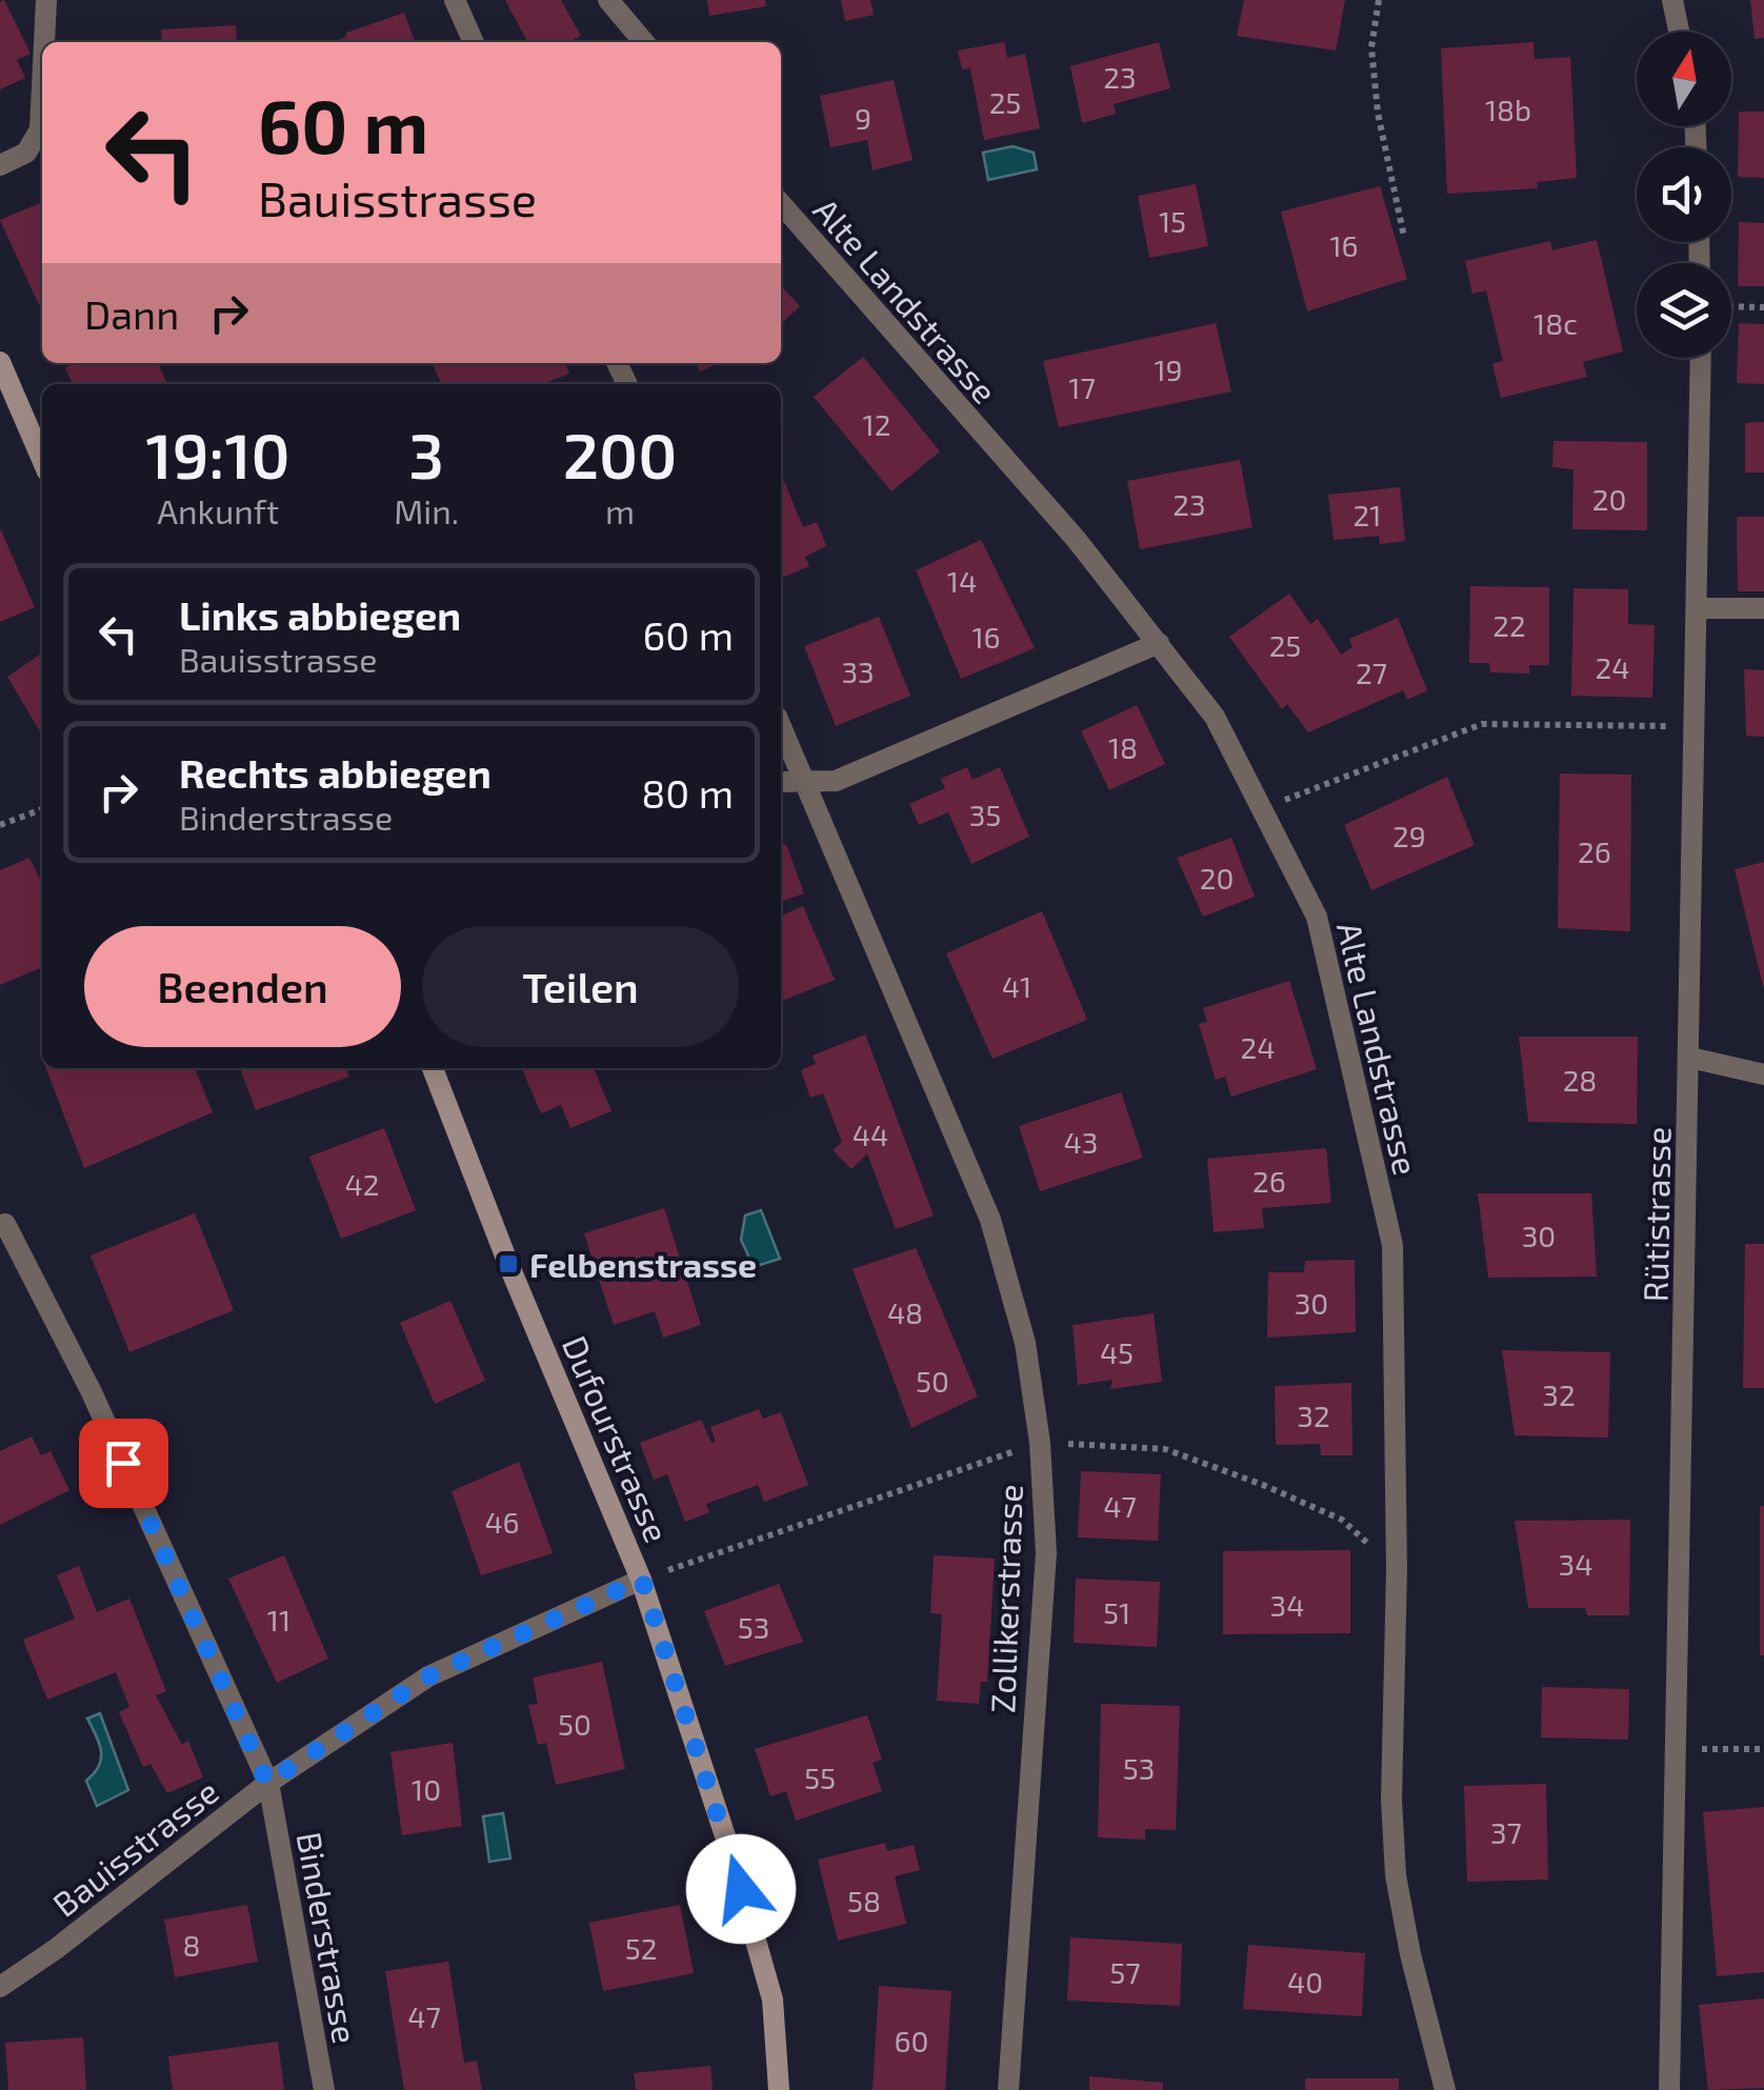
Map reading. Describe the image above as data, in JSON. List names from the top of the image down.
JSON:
{
  "streets": {
    "main road": ["Dufourstrasse"],
    "street": [
      "Alte Landstrasse",
      "Rütistrasse",
      "Zollikerstrasse",
      "Bauisstrasse",
      "Binderstrasse"
    ]
  },
  "crossings": [
    ["Dufourstrasse", "Bauisstrasse"],
    ["Bauisstrasse", "Binderstrasse"]
  ],
  "places": {
    "transit": ["Felbenstrasse"]
  },
  "house_numbers": [
    "23",
    "25",
    "18b",
    "9",
    "15",
    "16",
    "18c",
    "19",
    "17",
    "12",
    "20",
    "23",
    "21",
    "14",
    "22",
    "16",
    "25",
    "24",
    "33",
    "27",
    "18",
    "35",
    "29",
    "26",
    "20",
    "41",
    "24",
    "28",
    "44",
    "43",
    "26",
    "42",
    "30",
    "30",
    "48",
    "45",
    "50",
    "32",
    "32",
    "47",
    "46",
    "34",
    "34",
    "51",
    "11",
    "53",
    "50",
    "53",
    "55",
    "10",
    "37",
    "58",
    "8",
    "52",
    "57",
    "40",
    "47",
    "60"
  ],
  "north": "top",
  "page": {
    "turn": ["60 m", "Bauisstrasse"],
    "then": "Dann",
    "eta": [
      "19:10",
      "Ankunft",
      "3",
      "Min.",
      "200",
      "m"
    ],
    "list": [
      {
        "name": "Links abbiegen",
        "note": "Bauisstrasse",
        "value": "60 m"
      },
      {
        "name": "Rechts abbiegen",
        "note": "Binderstrasse",
        "value": "80 m"
      }
    ],
    "buttons": ["Beenden", "Teilen"]
  }
}
